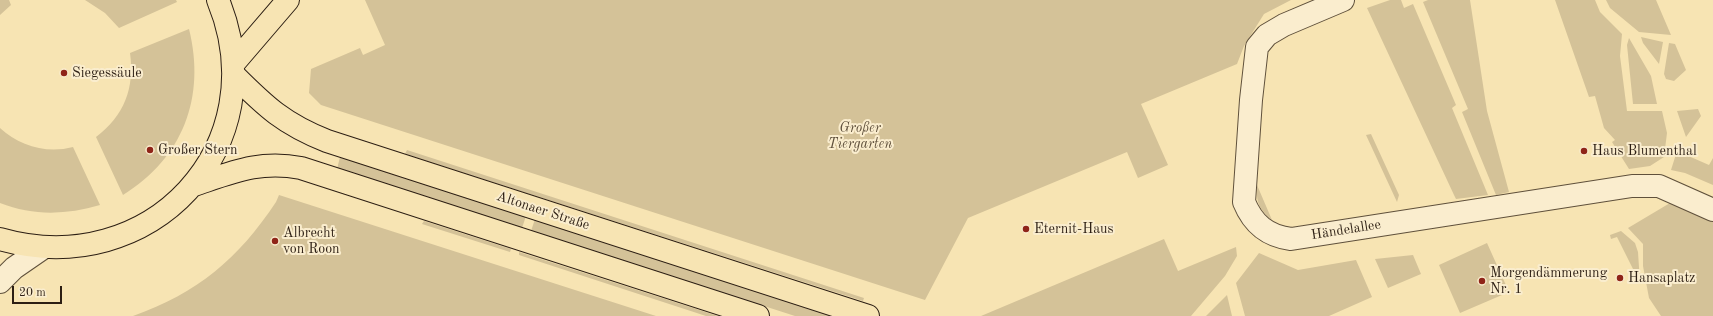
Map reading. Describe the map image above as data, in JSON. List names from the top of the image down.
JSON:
{
  "streets": {
    "main road": ["Altonaer Straße"],
    "street": ["Händelallee"]
  },
  "parks": ["Großer Tiergarten"],
  "places": [
    "Siegessäule",
    "Großer Stern",
    "Haus Blumenthal",
    "Eternit-Haus",
    "Albrecht von Roon",
    "Hansaplatz",
    "Morgendämmerung Nr. 1"
  ],
  "scale_bar": "20 m"
}
